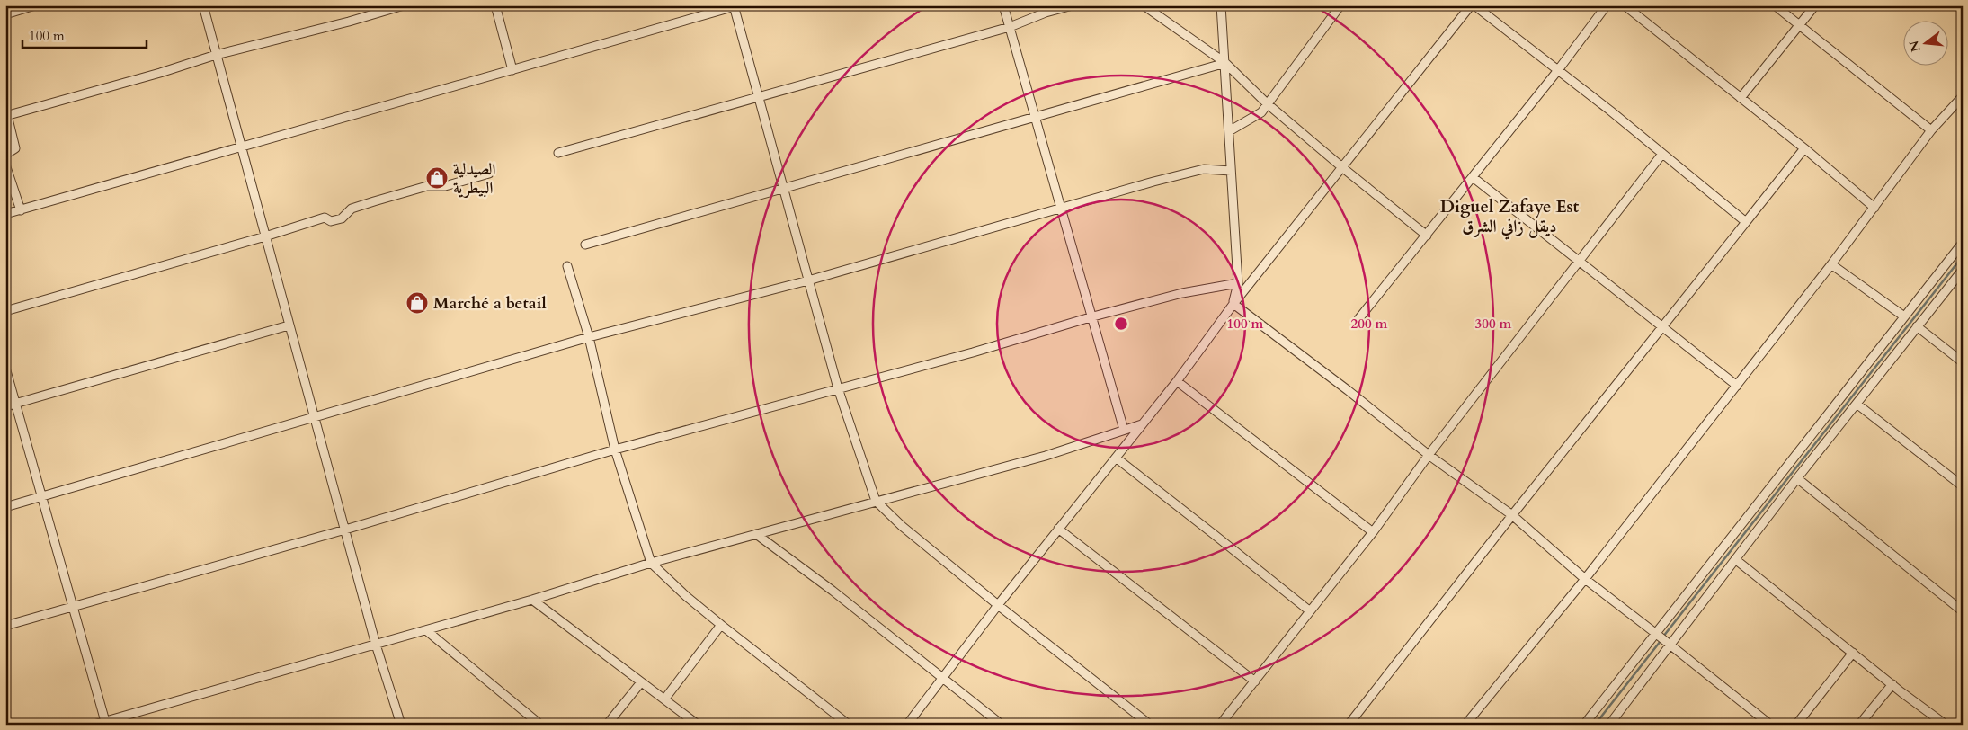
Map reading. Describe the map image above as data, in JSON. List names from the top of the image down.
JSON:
{
  "districts": ["Diguel Zafaye Est ديقل زافي الشرق"],
  "places": {
    "shop": ["الصيدلية البيطرية", "Marché a betail"]
  },
  "scale_bar": "100 m",
  "north": "left",
  "rings": ["100 m", "200 m", "300 m"]
}
